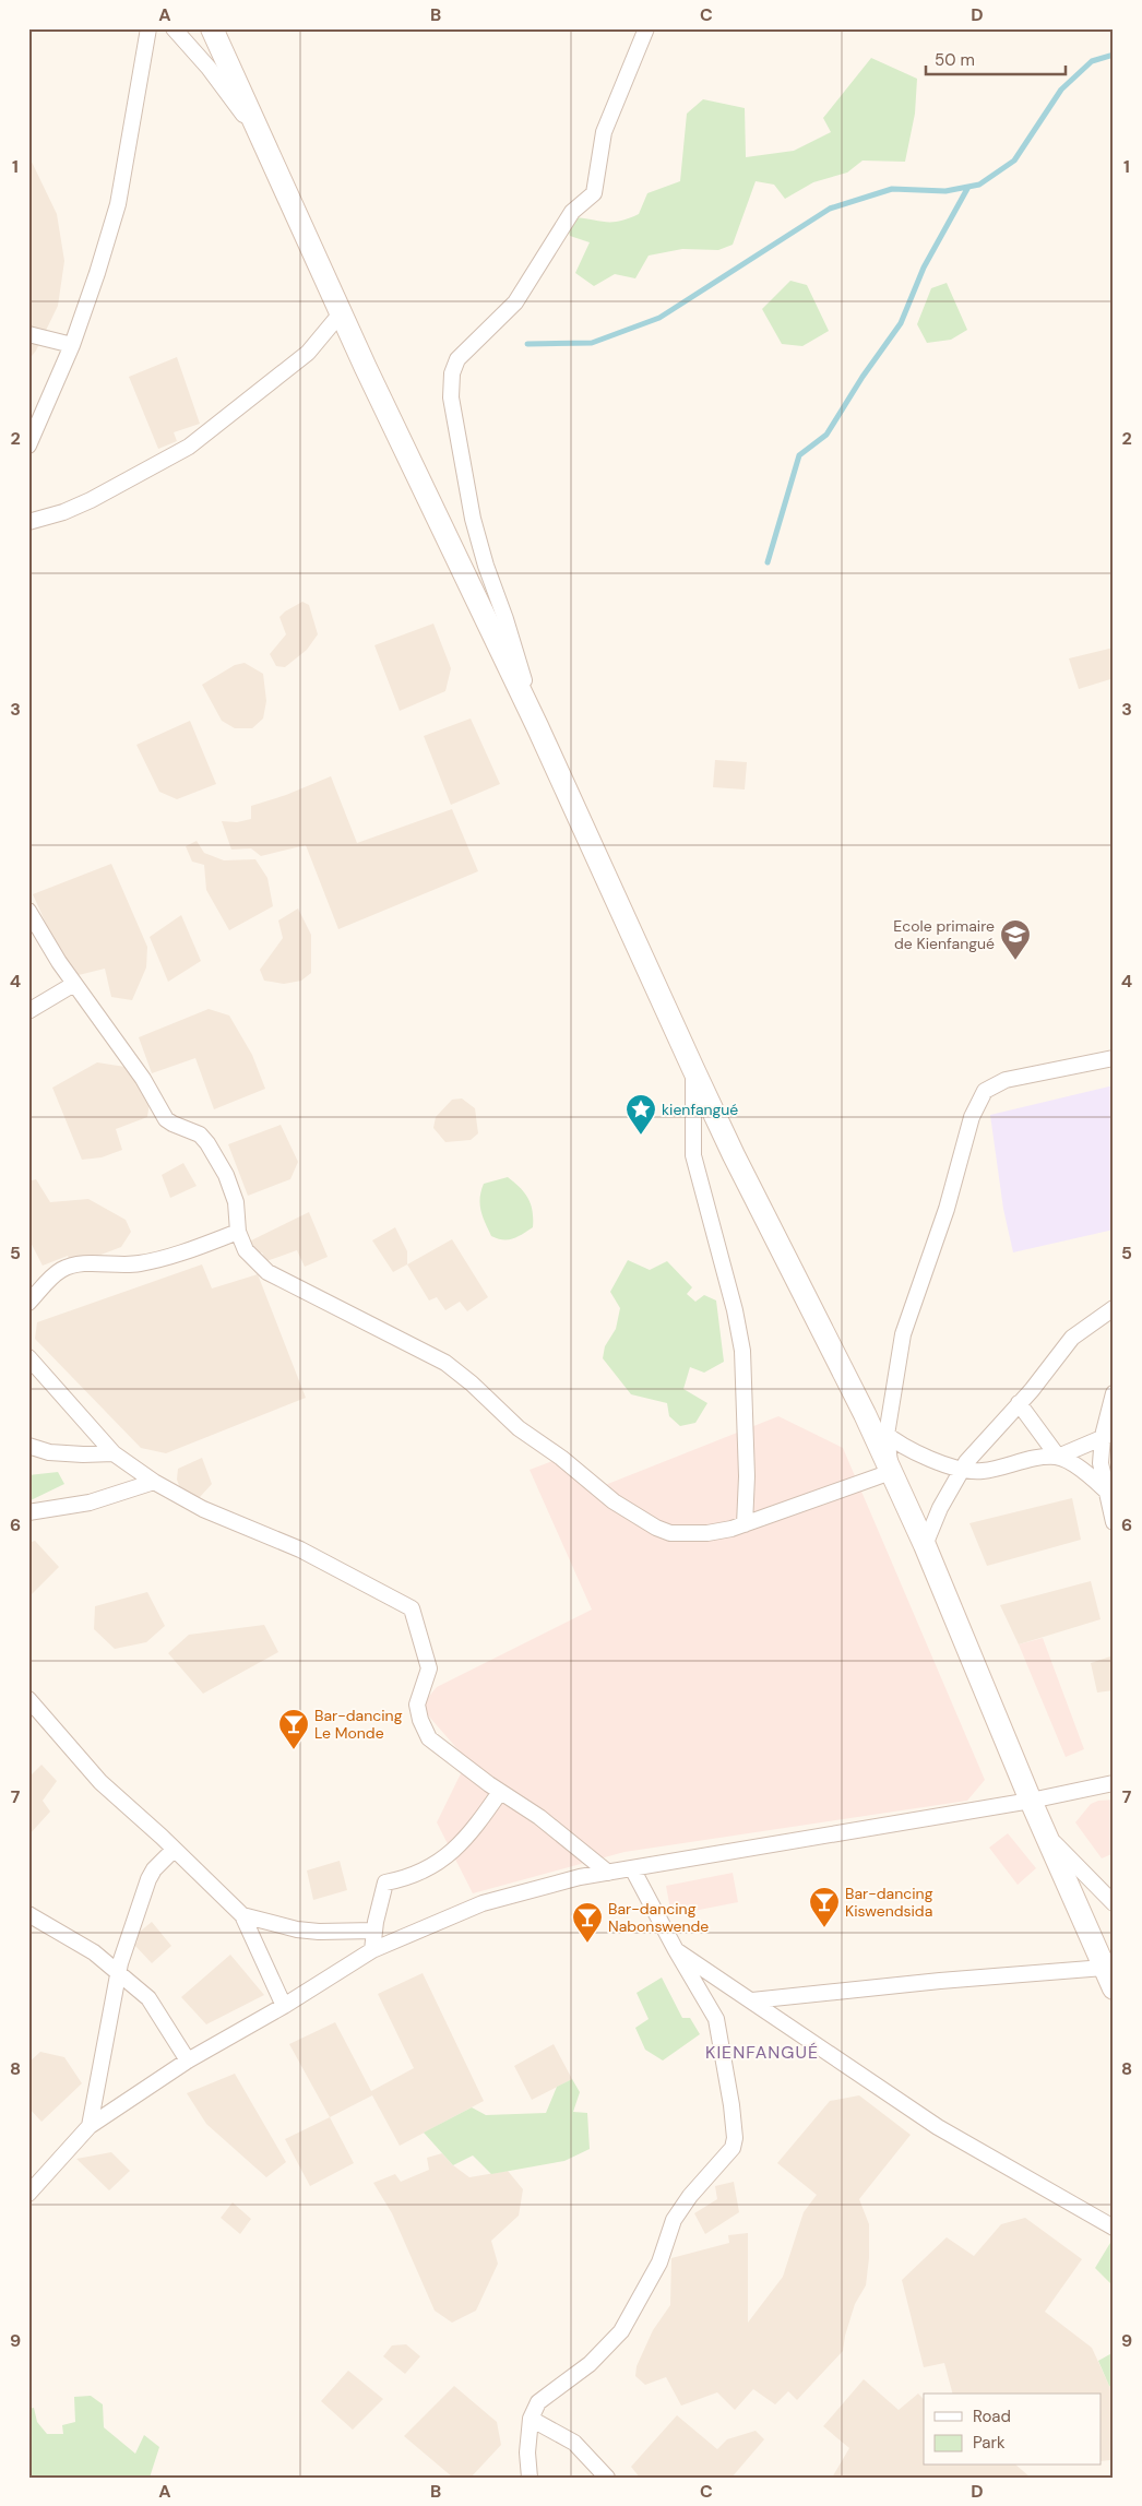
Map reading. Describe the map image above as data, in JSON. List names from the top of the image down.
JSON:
{
  "districts": ["KIENFANGUÉ"],
  "places": {
    "school or university": ["Ecole primaire de Kienfangué"],
    "place": ["kienfangué"],
    "bar": ["Bar-dancing Le Monde", "Bar-dancing Kiswendsida", "Bar-dancing Nabonswende"]
  },
  "legend": ["Road", "Park"],
  "scale_bar": "50 m",
  "grid": {
    "columns": [
      "A",
      "B",
      "C",
      "D"
    ],
    "rows": [
      "1",
      "2",
      "3",
      "4",
      "5",
      "6",
      "7",
      "8",
      "9"
    ]
  }
}
